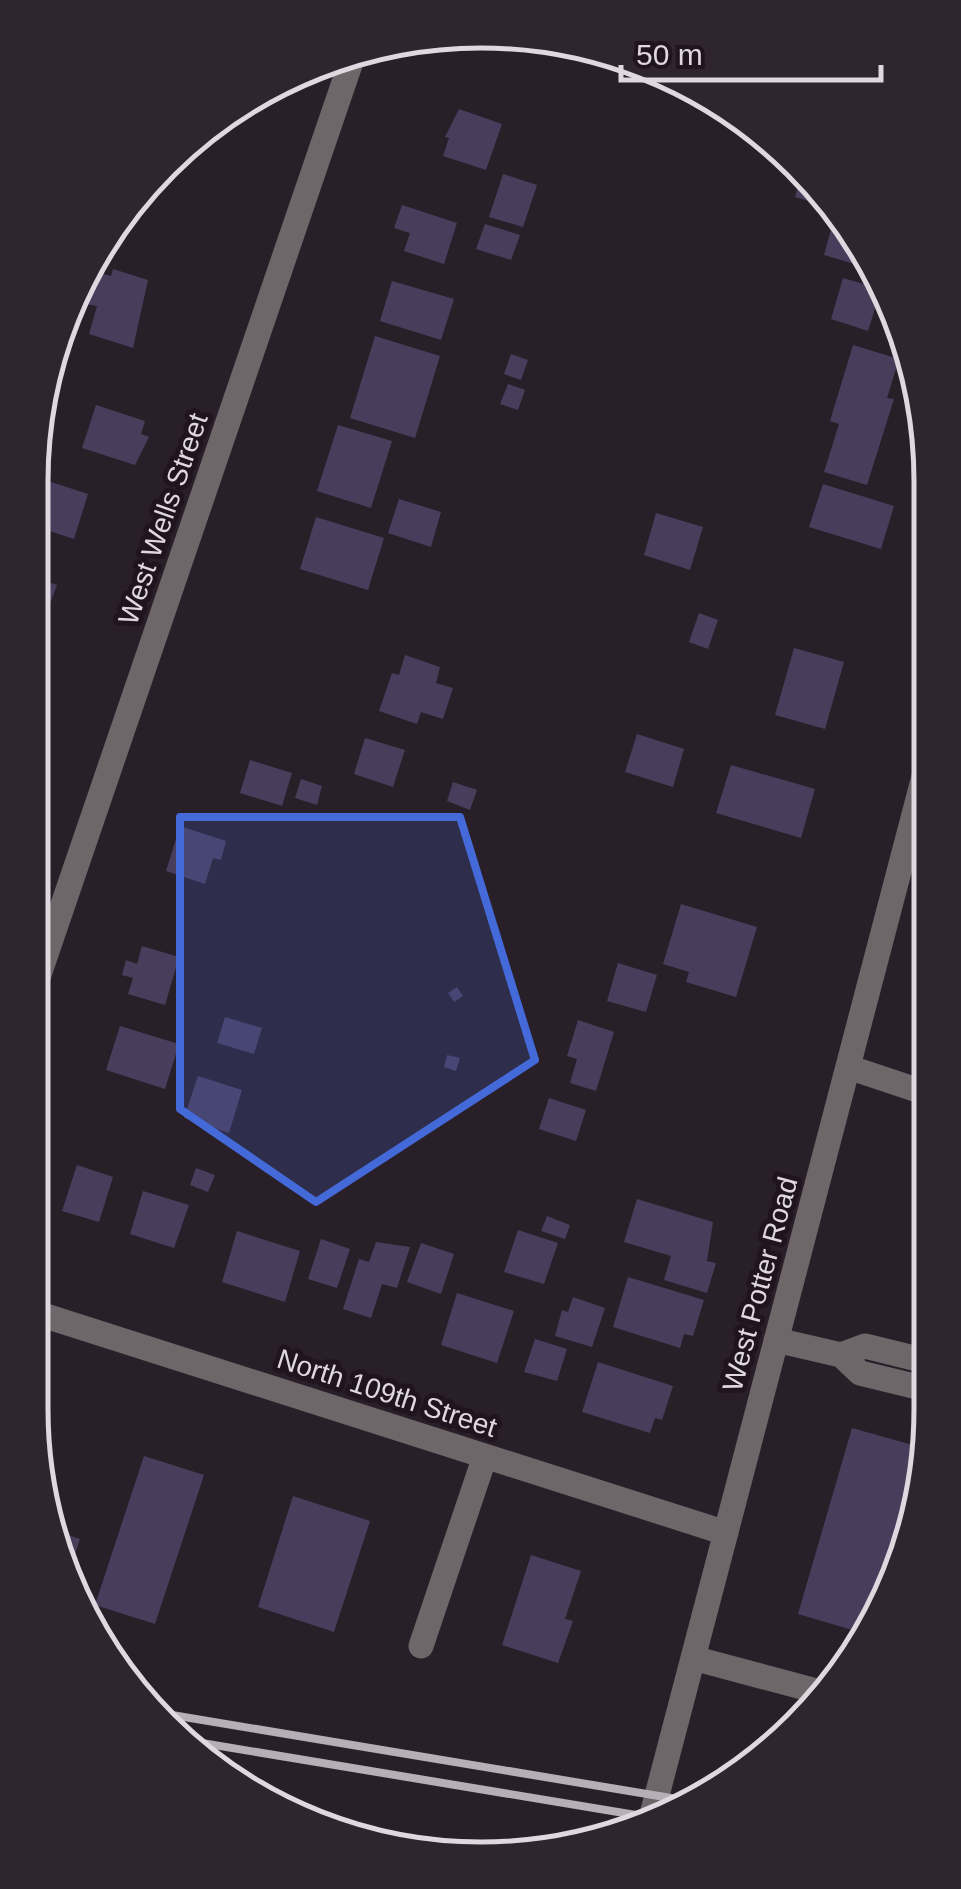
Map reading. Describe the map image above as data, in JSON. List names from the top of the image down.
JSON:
{
  "streets": {
    "street": ["West Wells Street", "West Potter Road", "North 109th Street"]
  },
  "crossings": [
    ["West Potter Road", "North 109th Street"]
  ],
  "scale_bar": "50 m"
}
